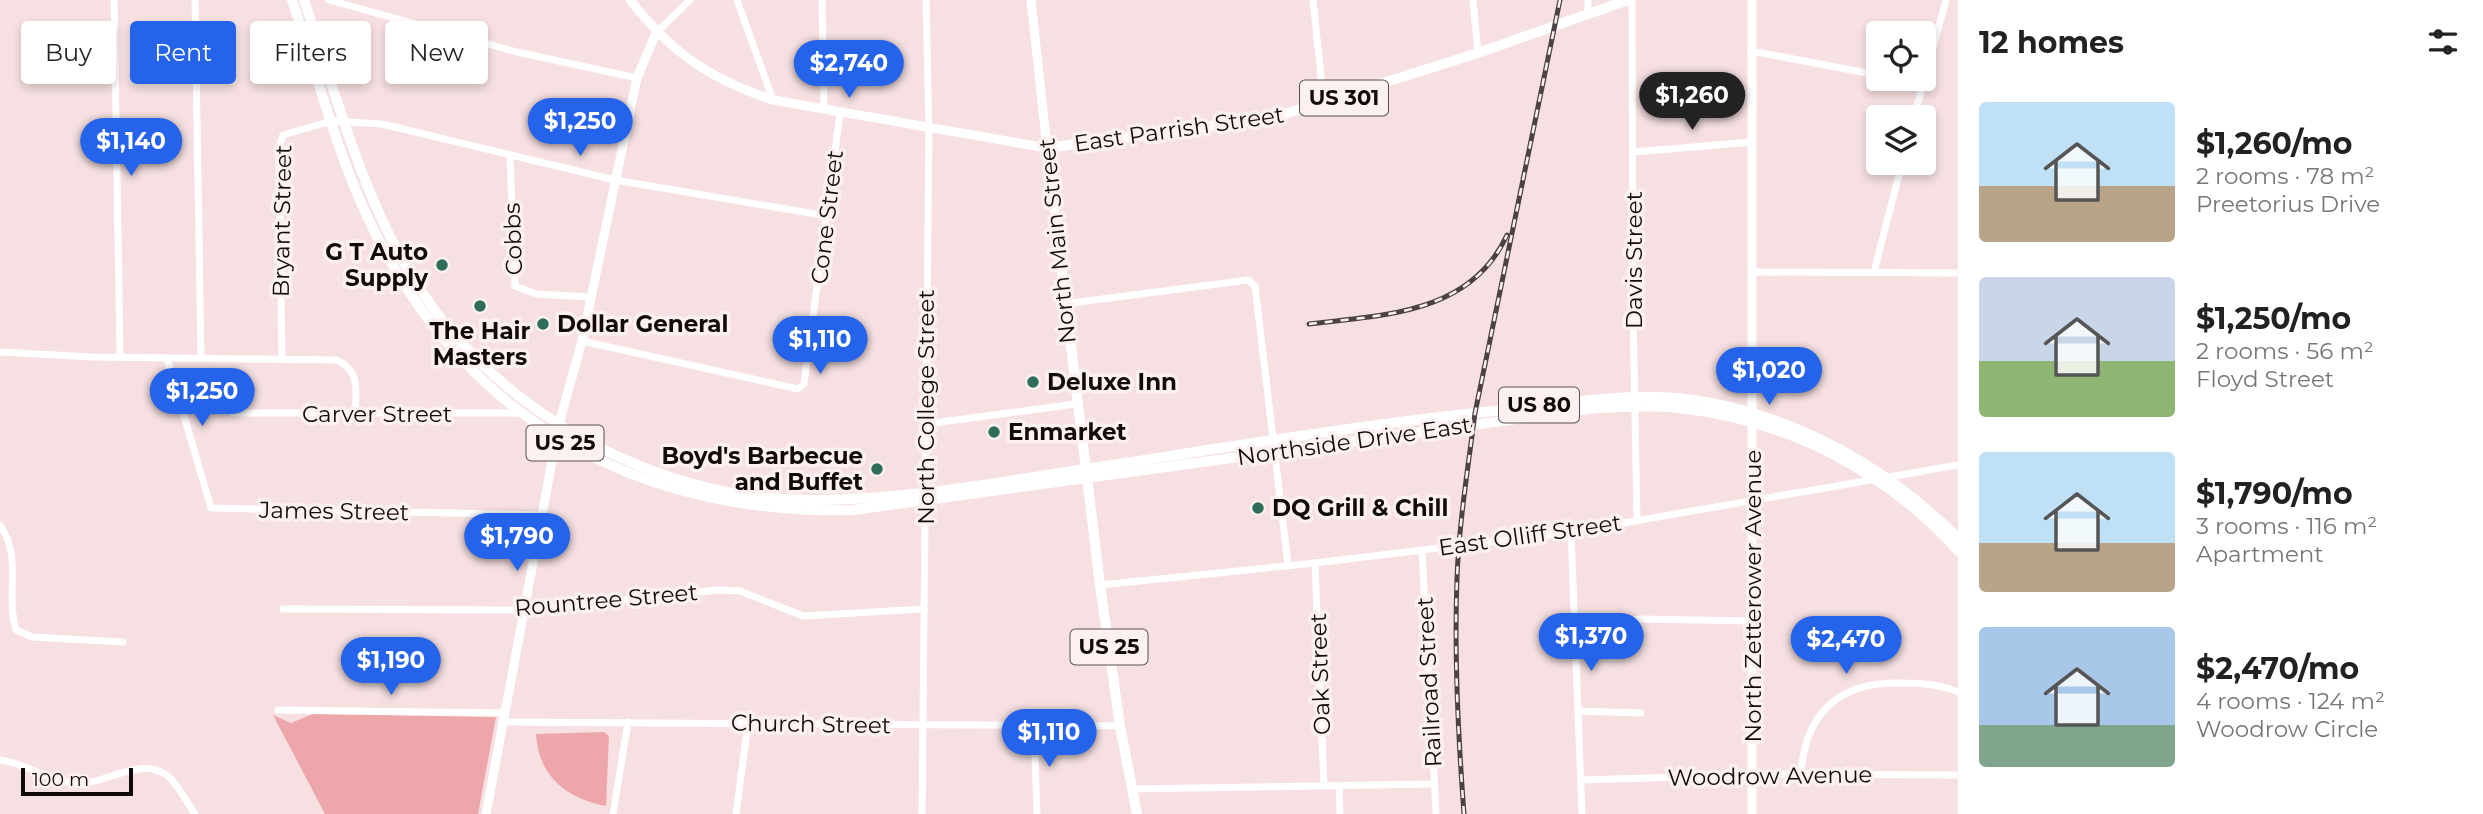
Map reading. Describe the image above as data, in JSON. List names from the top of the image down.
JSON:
{
  "streets": {
    "main road": [
      "US 301",
      "East Parrish Street",
      "North Main Street",
      "US 80",
      "Northside Drive East",
      "US 25"
    ],
    "street": [
      "Cone Street",
      "Bryant Street",
      "Cobbs",
      "Davis Street",
      "North College Street",
      "Carver Street",
      "James Street",
      "East Olliff Street",
      "North Zetterower Avenue",
      "Rountree Street",
      "Oak Street",
      "Railroad Street",
      "Church Street",
      "Woodrow Avenue"
    ]
  },
  "crossings": [
    ["East Parrish Street", "North Main Street"],
    ["East Parrish Street", "Davis Street"],
    ["Bryant Street", "US 25"],
    ["North Main Street", "Northside Drive East"],
    ["North Main Street", "US 25"],
    ["North Main Street", "East Olliff Street"],
    ["North Main Street", "Church Street"],
    ["Davis Street", "Northside Drive East"],
    ["Davis Street", "East Olliff Street"],
    ["North College Street", "US 25"],
    ["North College Street", "Rountree Street"],
    ["North College Street", "Church Street"],
    ["Carver Street", "US 25"],
    ["Northside Drive East", "US 25"],
    ["Northside Drive East", "East Olliff Street"],
    ["Northside Drive East", "North Zetterower Avenue"],
    ["East Olliff Street", "North Zetterower Avenue"],
    ["East Olliff Street", "Oak Street"],
    ["East Olliff Street", "Railroad Street"],
    ["North Zetterower Avenue", "Woodrow Avenue"]
  ],
  "places": [
    "G T Auto Supply",
    "The Hair Masters",
    "Dollar General",
    "Deluxe Inn",
    "Enmarket",
    "Boyd's Barbecue and Buffet",
    "DQ Grill & Chill"
  ],
  "scale_bar": "100 m",
  "page": {
    "heading": "12 homes",
    "chip": [
      "Buy",
      "Rent",
      "Filters",
      "New"
    ],
    "price": [
      "$2,740",
      "$1,260",
      "$1,250",
      "$1,140",
      "$1,110",
      "$1,020",
      "$1,250",
      "$1,790",
      "$1,370",
      "$2,470",
      "$1,190",
      "$1,110"
    ],
    "list": [
      {
        "name": "$1,260/mo",
        "note": "2 rooms · 78 m² · Preetorius Drive"
      },
      {
        "name": "$1,250/mo",
        "note": "2 rooms · 56 m² · Floyd Street"
      },
      {
        "name": "$1,790/mo",
        "note": "3 rooms · 116 m² · Apartment"
      },
      {
        "name": "$2,470/mo",
        "note": "4 rooms · 124 m² · Woodrow Circle"
      }
    ],
    "scale": "100 m"
  }
}
